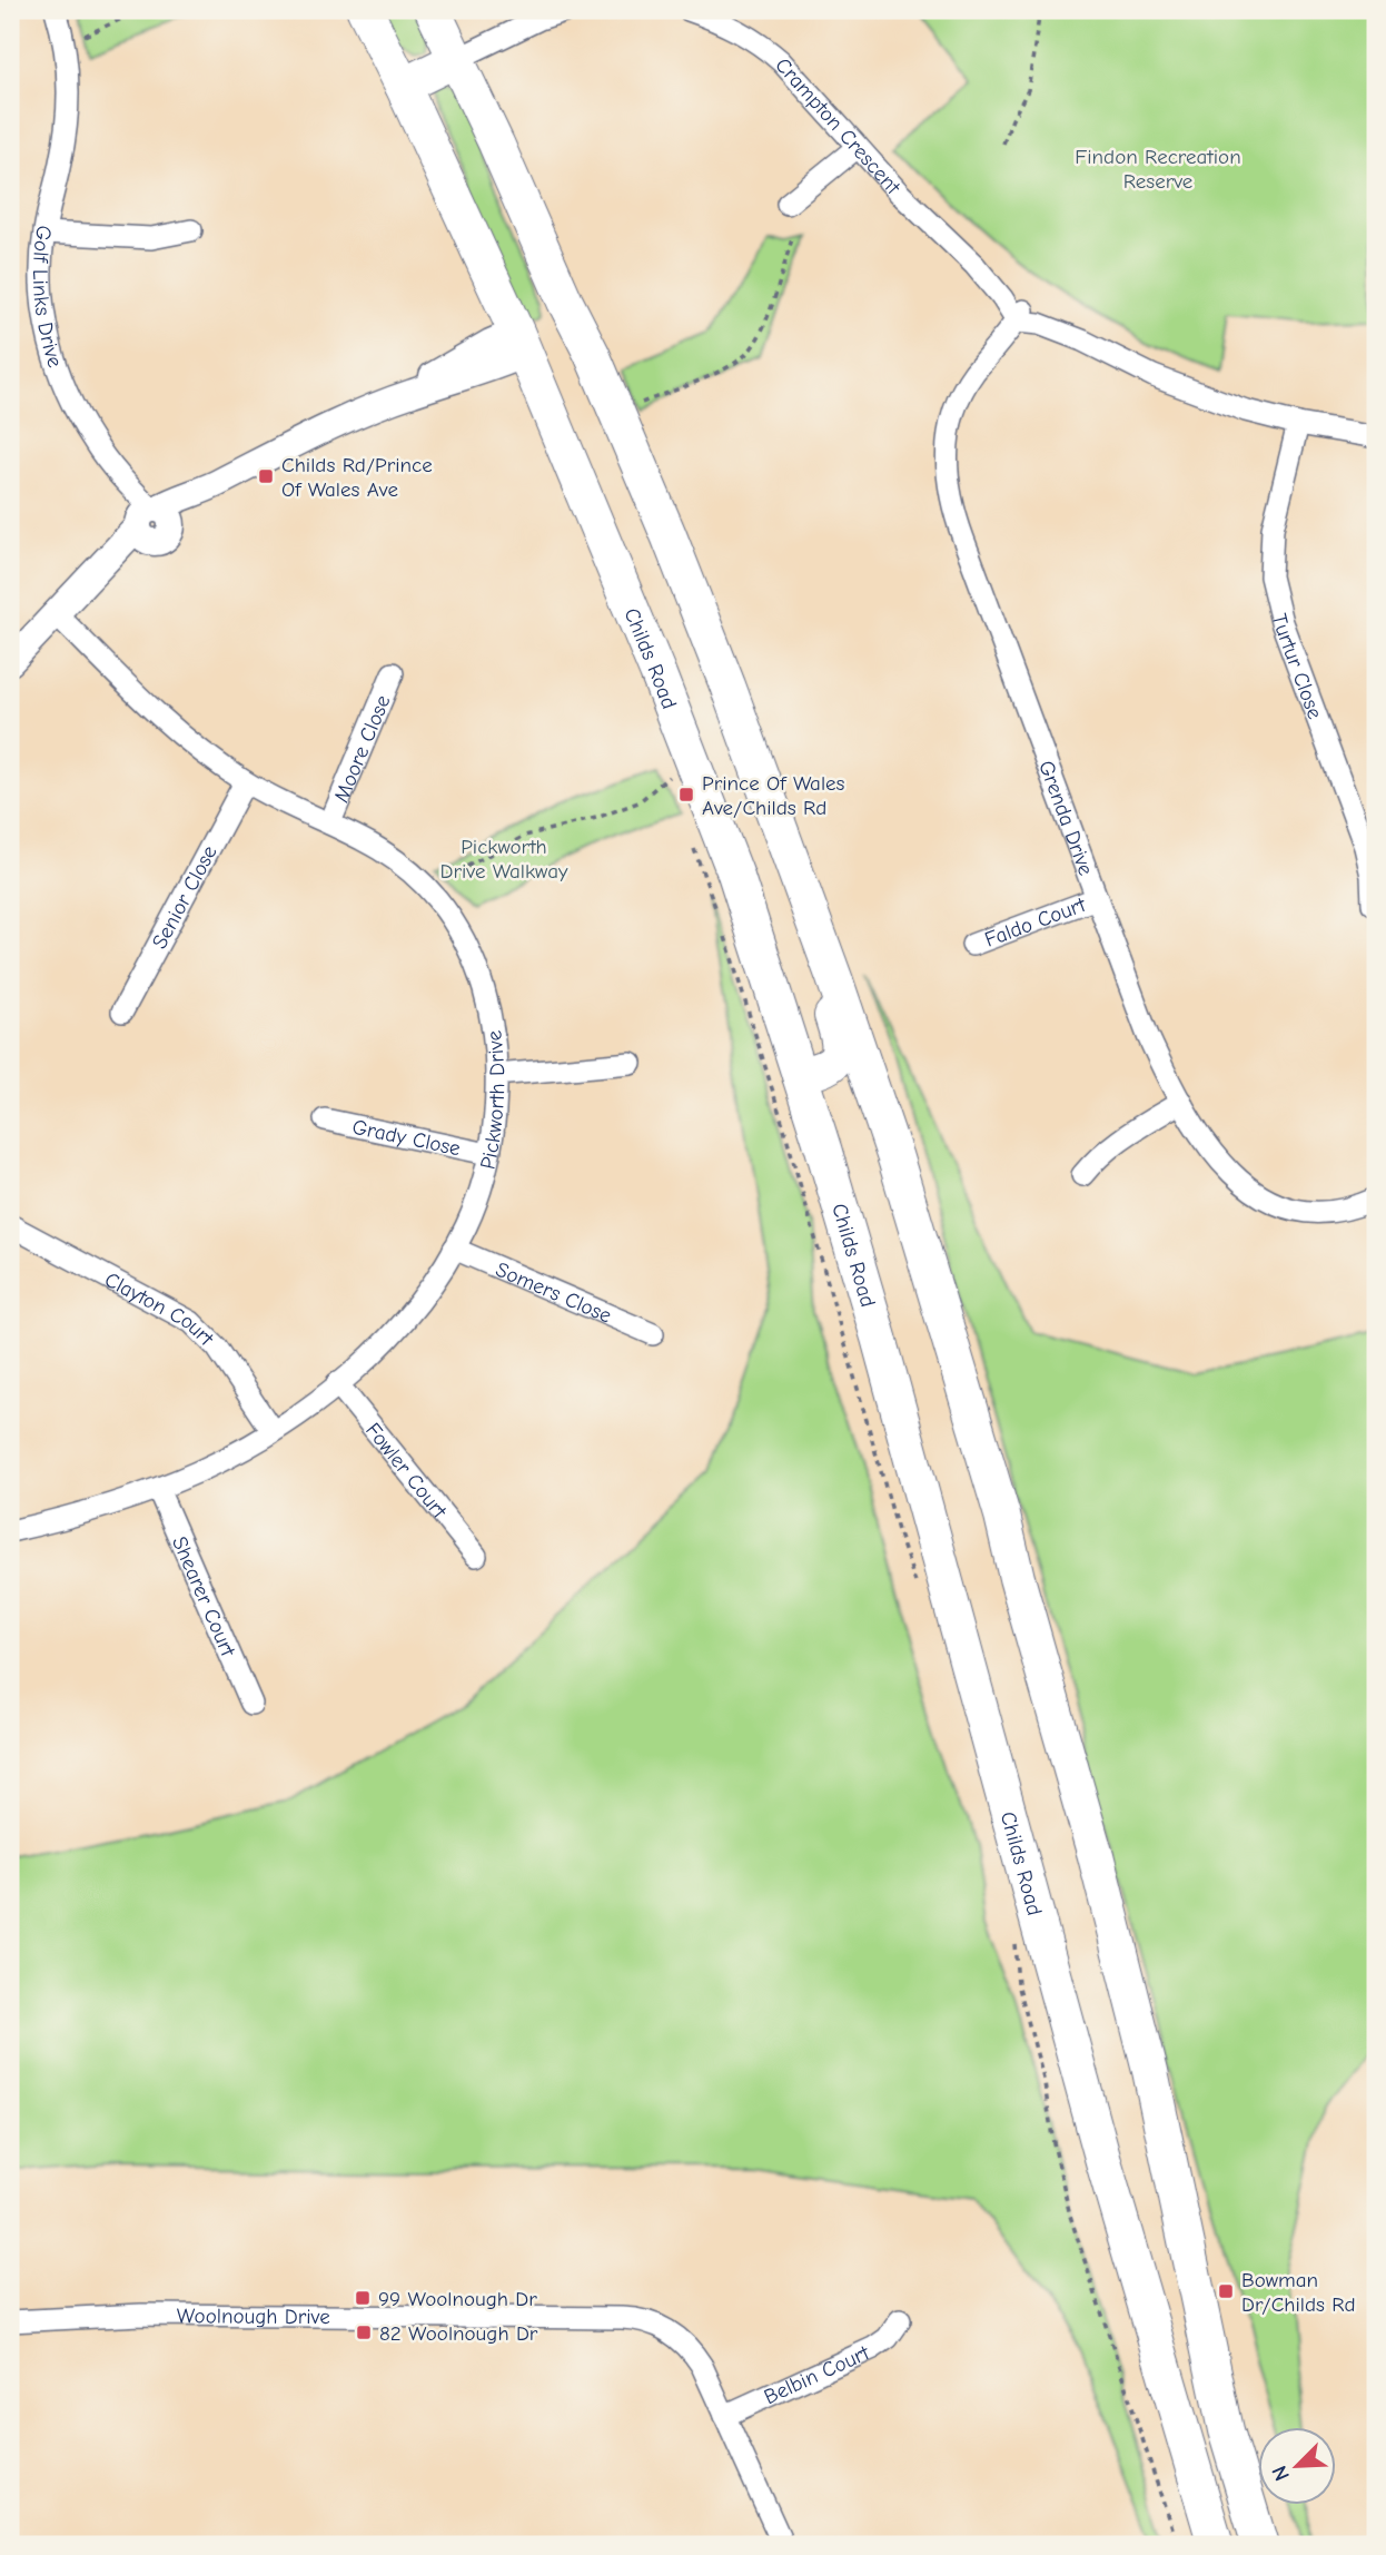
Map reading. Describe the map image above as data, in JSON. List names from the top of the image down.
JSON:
{
  "streets": {
    "main road": ["Childs Road"],
    "street": [
      "Crampton Crescent",
      "Golf Links Drive",
      "Turtur Close",
      "Moore Close",
      "Grenda Drive",
      "Senior Close",
      "Faldo Court",
      "Pickworth Drive",
      "Grady Close",
      "Somers Close",
      "Clayton Court",
      "Fowler Court",
      "Shearer Court",
      "Woolnough Drive",
      "Belbin Court"
    ]
  },
  "crossings": [
    ["Crampton Crescent", "Grenda Drive"],
    ["Moore Close", "Pickworth Drive"],
    ["Grenda Drive", "Faldo Court"],
    ["Senior Close", "Pickworth Drive"],
    ["Pickworth Drive", "Grady Close"],
    ["Pickworth Drive", "Somers Close"],
    ["Pickworth Drive", "Clayton Court"],
    ["Pickworth Drive", "Fowler Court"],
    ["Pickworth Drive", "Shearer Court"],
    ["Woolnough Drive", "Belbin Court"]
  ],
  "parks": ["Findon Recreation Reserve", "Pickworth Drive Walkway"],
  "places": {
    "transit": [
      "Childs Rd/Prince Of Wales Ave",
      "Prince Of Wales Ave/Childs Rd",
      "Bowman Dr/Childs Rd",
      "99 Woolnough Dr",
      "82 Woolnough Dr"
    ]
  },
  "north": "bottom left"
}
